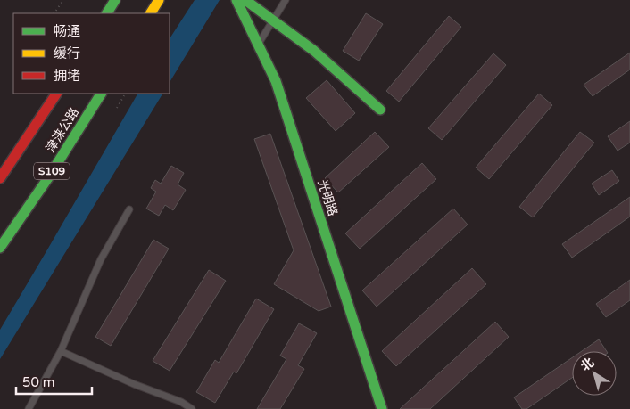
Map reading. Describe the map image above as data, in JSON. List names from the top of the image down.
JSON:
{
  "streets": {
    "main road": ["津涞公路", "S109", "光明路"]
  },
  "legend": ["畅通", "缓行", "拥堵"],
  "scale_bar": "50 m",
  "north": "top left"
}
